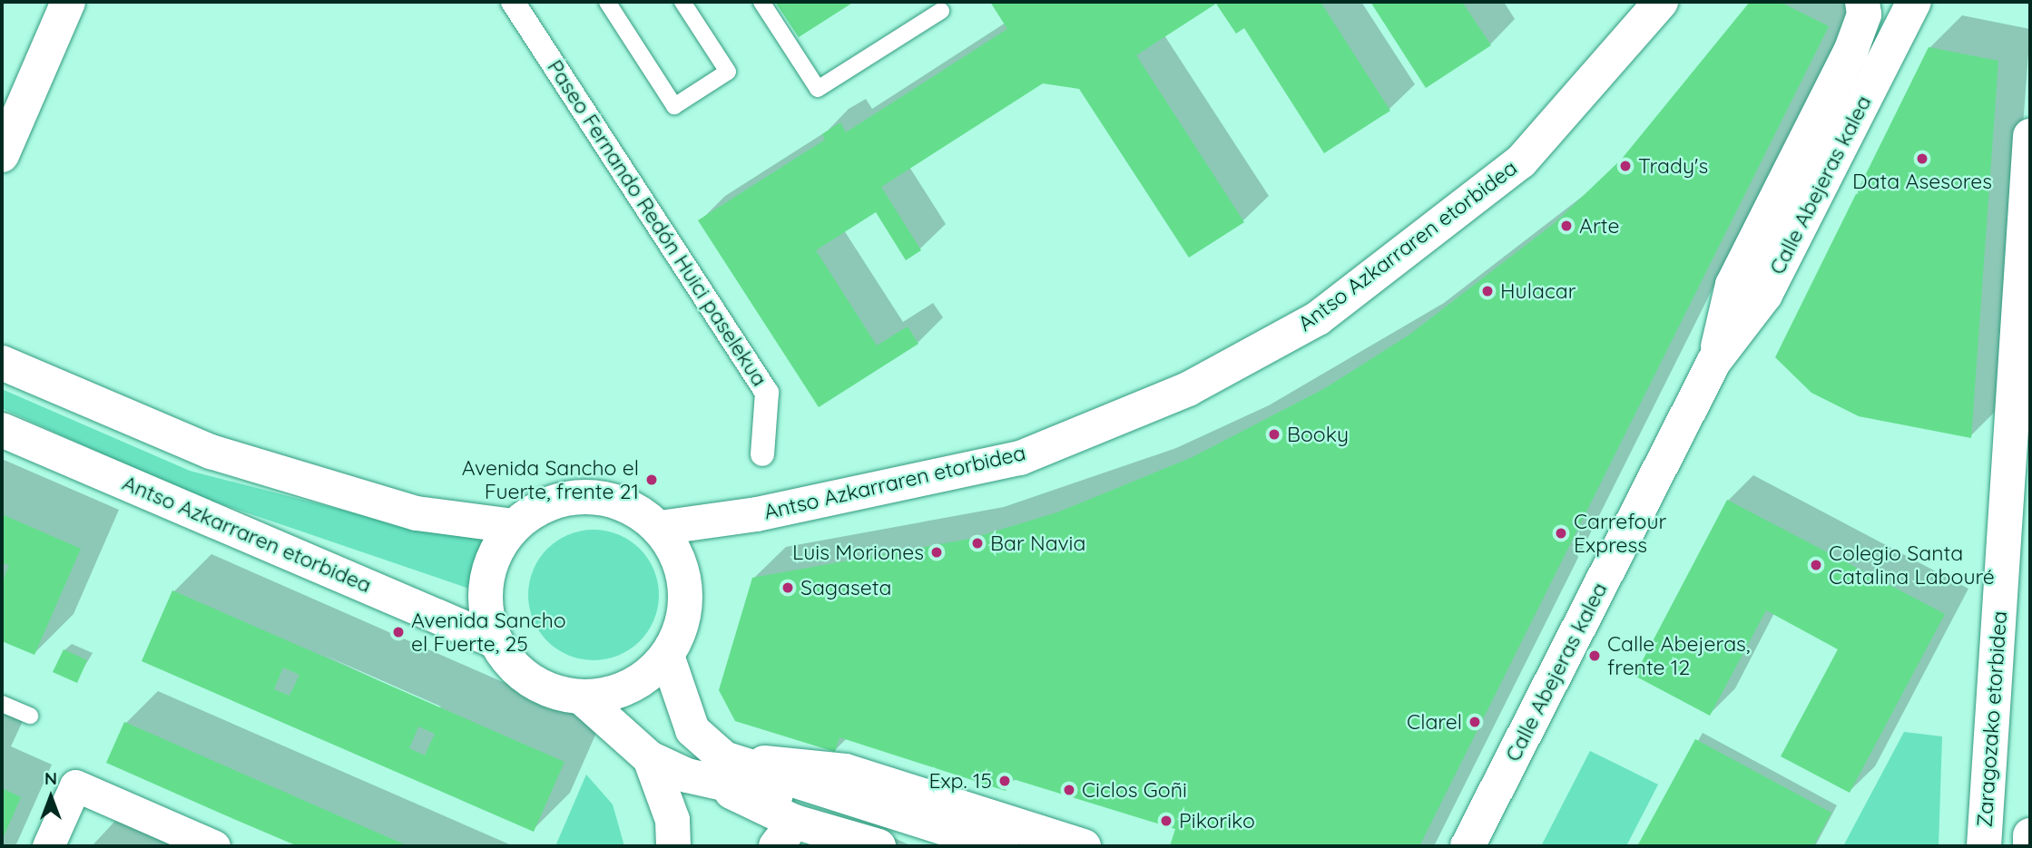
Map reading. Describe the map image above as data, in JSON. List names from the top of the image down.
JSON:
{
  "streets": {
    "street": [
      "Calle Abejeras kalea",
      "Paseo Fernando Redón Huici paselekua",
      "Antso Azkarraren etorbidea",
      "Zaragozako etorbidea"
    ]
  },
  "places": [
    "Data Asesores",
    "Trady's",
    "Arte",
    "Hulacar",
    "Booky",
    "Avenida Sancho el Fuerte, frente 21",
    "Carrefour Express",
    "Bar Navia",
    "Luis Moriones",
    "Colegio Santa Catalina Labouré",
    "Sagaseta",
    "Avenida Sancho el Fuerte, 25",
    "Calle Abejeras, frente 12",
    "Clarel",
    "Exp. 15",
    "Ciclos Goñi",
    "Pikoriko"
  ],
  "north": "top"
}
